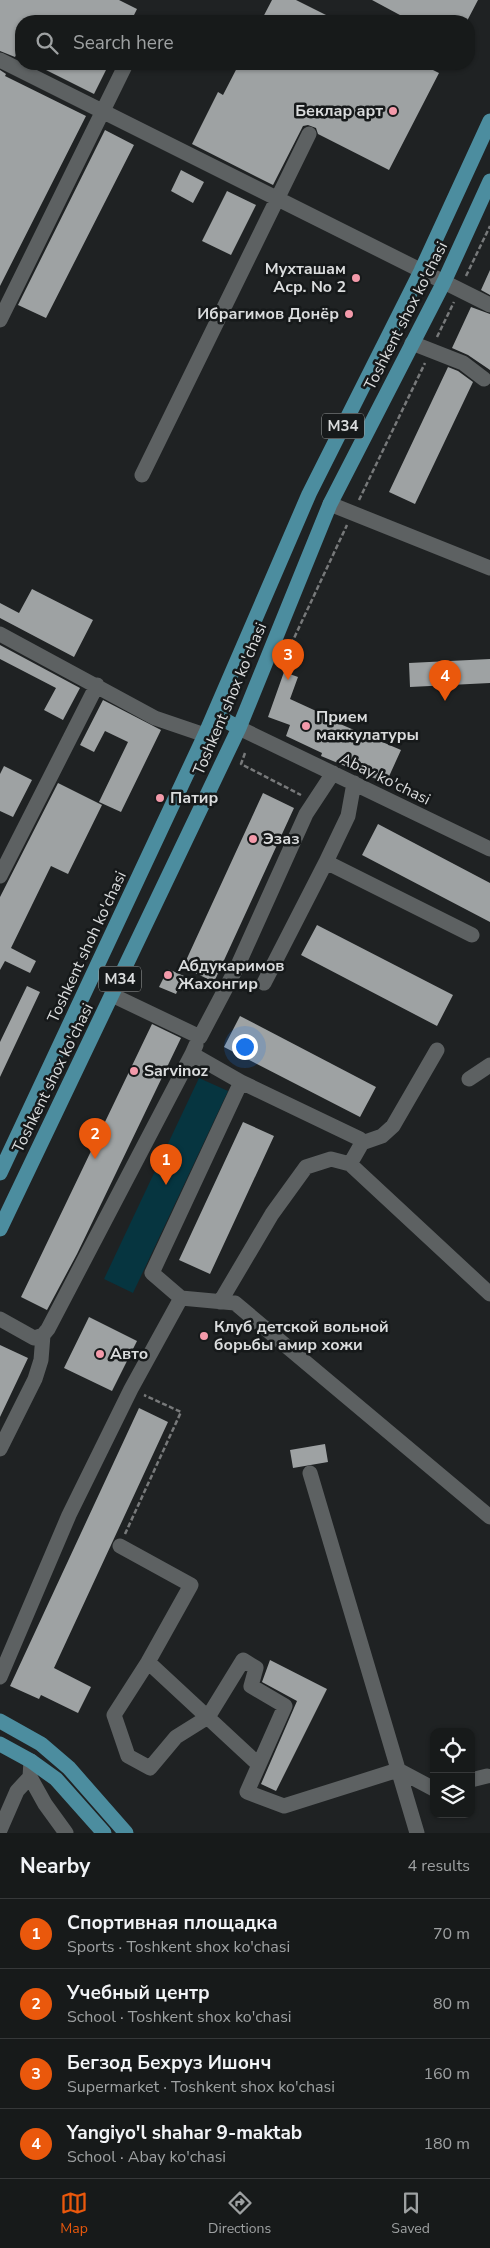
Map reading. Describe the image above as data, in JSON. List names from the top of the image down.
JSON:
{
  "streets": {
    "main road": ["Toshkent shox ko'chasi", "M34", "Toshkent shoh ko'chasi"],
    "street": ["Abay ko'chasi"]
  },
  "crossings": [
    ["Toshkent shox ko'chasi", "Abay ko'chasi"],
    ["Toshkent shox ko'chasi", "Toshkent shoh ko'chasi"]
  ],
  "places": [
    "Беклар арт",
    "Мухташам Аср. No 2",
    "Ибрагимов Донёр",
    "Прием маккулатуры",
    "Патир",
    "Эзаз",
    "Абдукаримов Жахонгир",
    "Sarvinoz",
    "Клуб детской вольной борьбы амир хожи",
    "Авто"
  ],
  "page": {
    "search": "Search here",
    "pins": [
      "3",
      "4",
      "2",
      "1"
    ],
    "heading": ["Nearby", "4 results"],
    "list": [
      {
        "mark": "1",
        "name": "Спортивная площадка",
        "note": "Sports · Toshkent shox ko'chasi",
        "value": "70 m"
      },
      {
        "mark": "2",
        "name": "Учебный центр",
        "note": "School · Toshkent shox ko'chasi",
        "value": "80 m"
      },
      {
        "mark": "3",
        "name": "Бегзод Бехруз Ишонч",
        "note": "Supermarket · Toshkent shox ko'chasi",
        "value": "160 m"
      },
      {
        "mark": "4",
        "name": "Yangiyo'l shahar 9-maktab",
        "note": "School · Abay ko'chasi",
        "value": "180 m"
      }
    ],
    "nav": ["Map", "Directions", "Saved"]
  }
}
